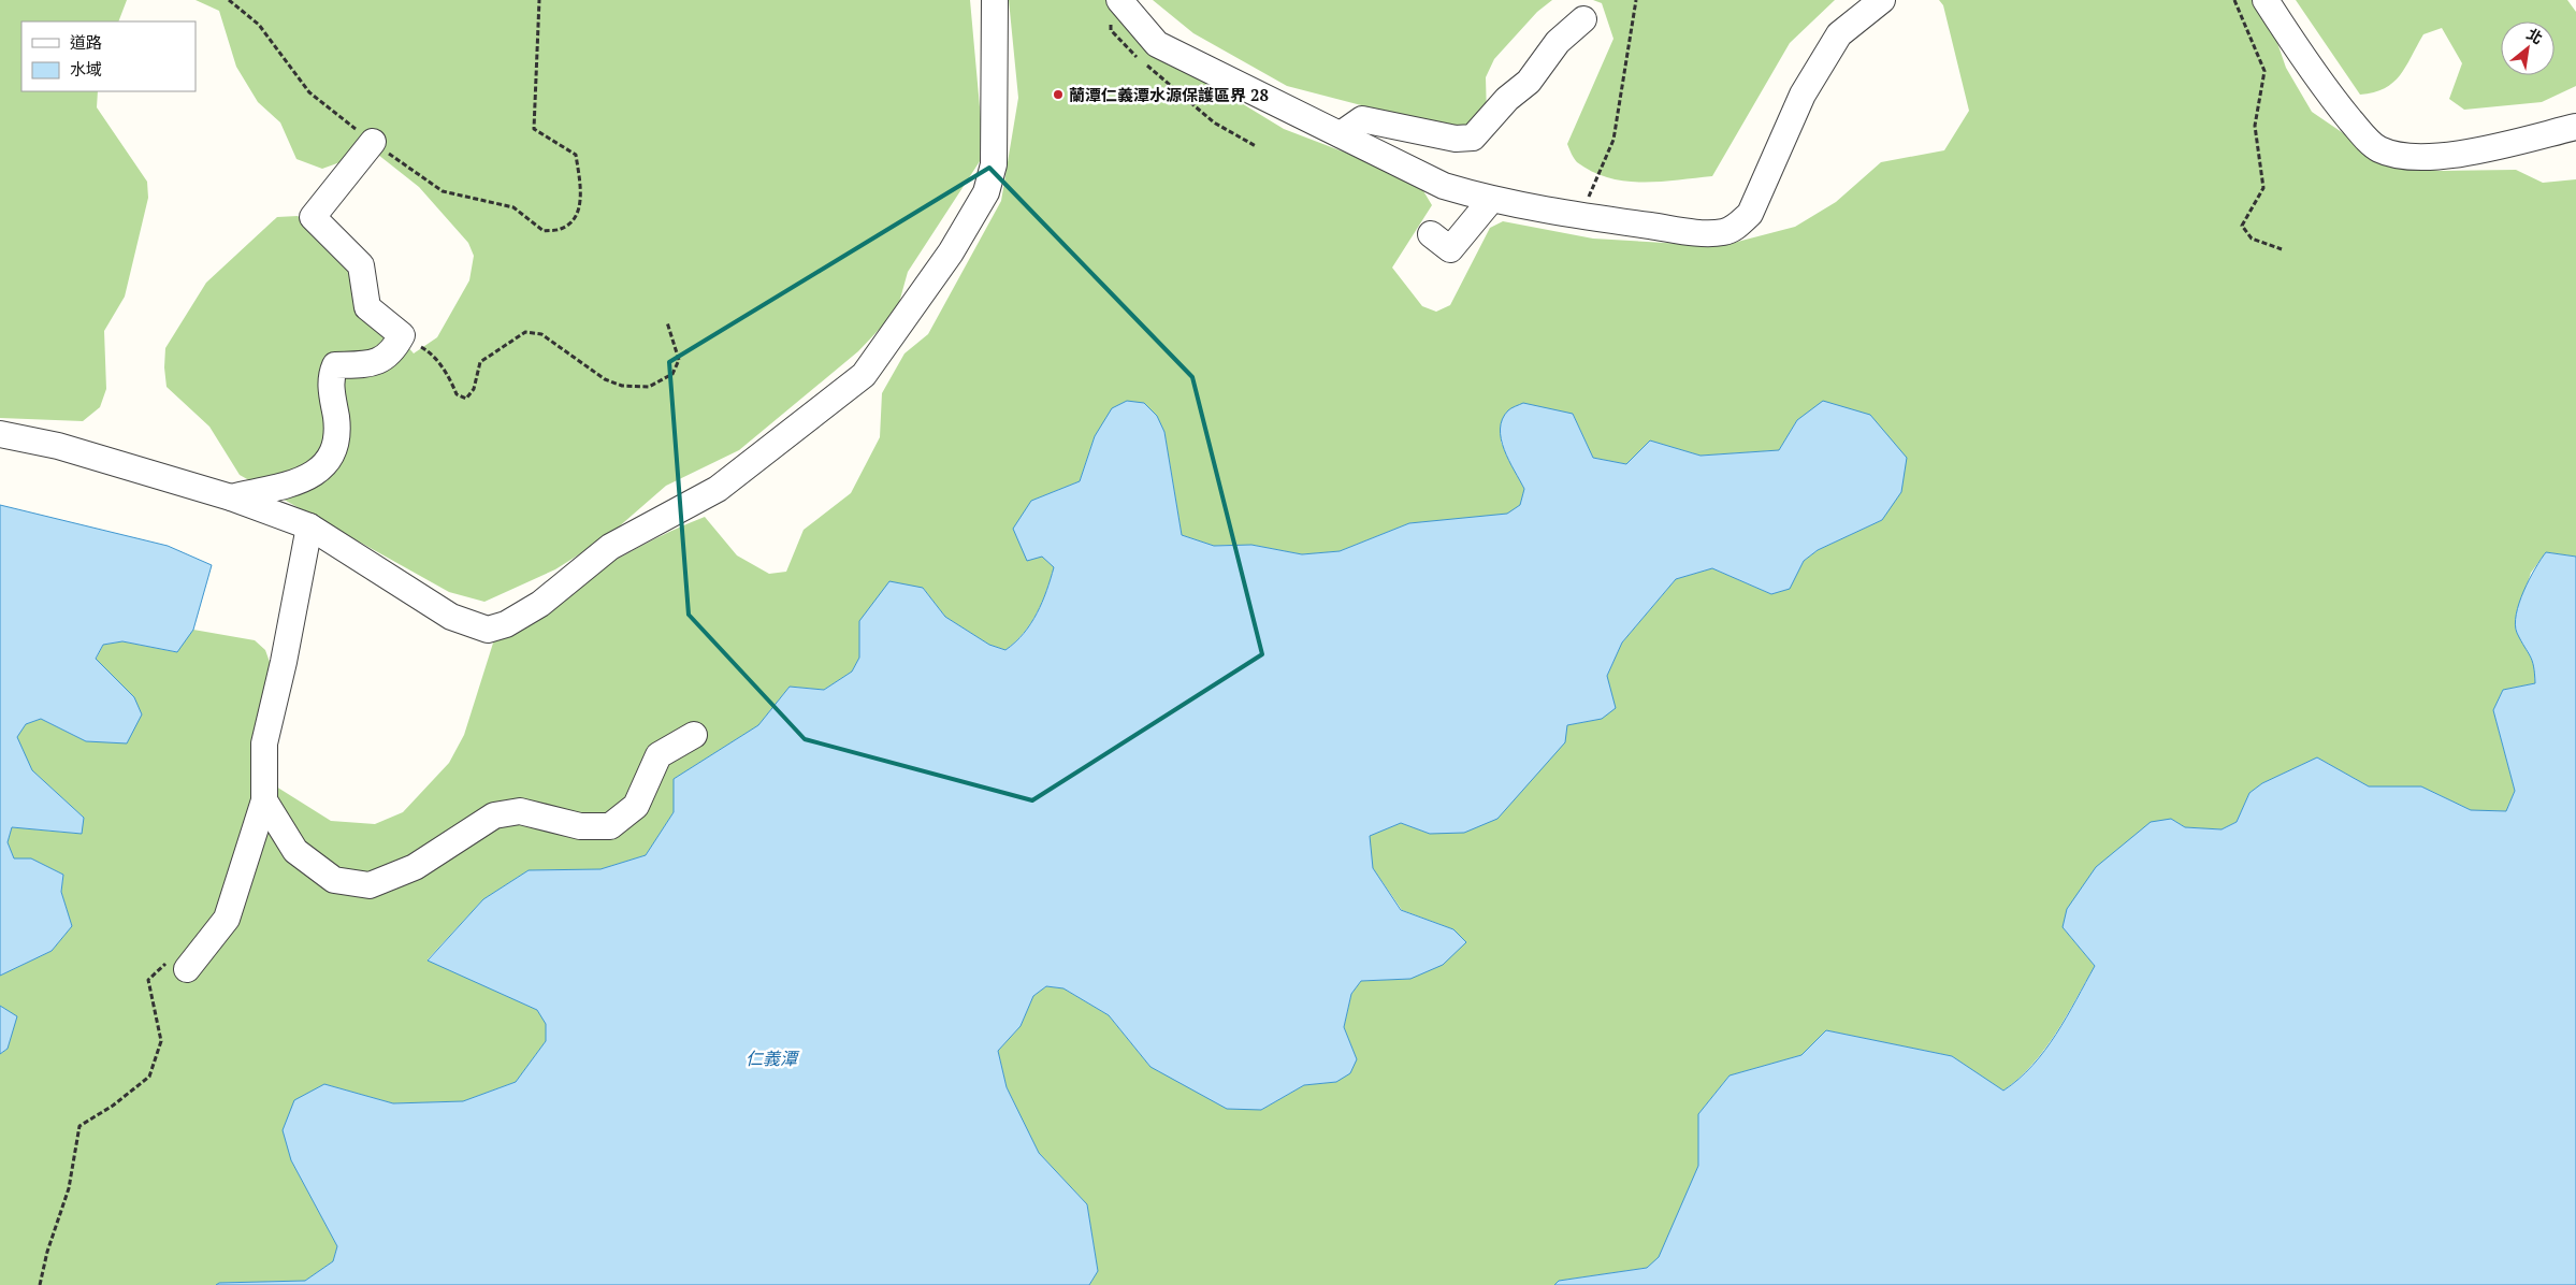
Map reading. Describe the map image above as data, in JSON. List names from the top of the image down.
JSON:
{
  "water": ["仁義潭"],
  "places": ["蘭潭仁義潭水源保護區界 28"],
  "legend": ["道路", "水域"],
  "north": "top right"
}
